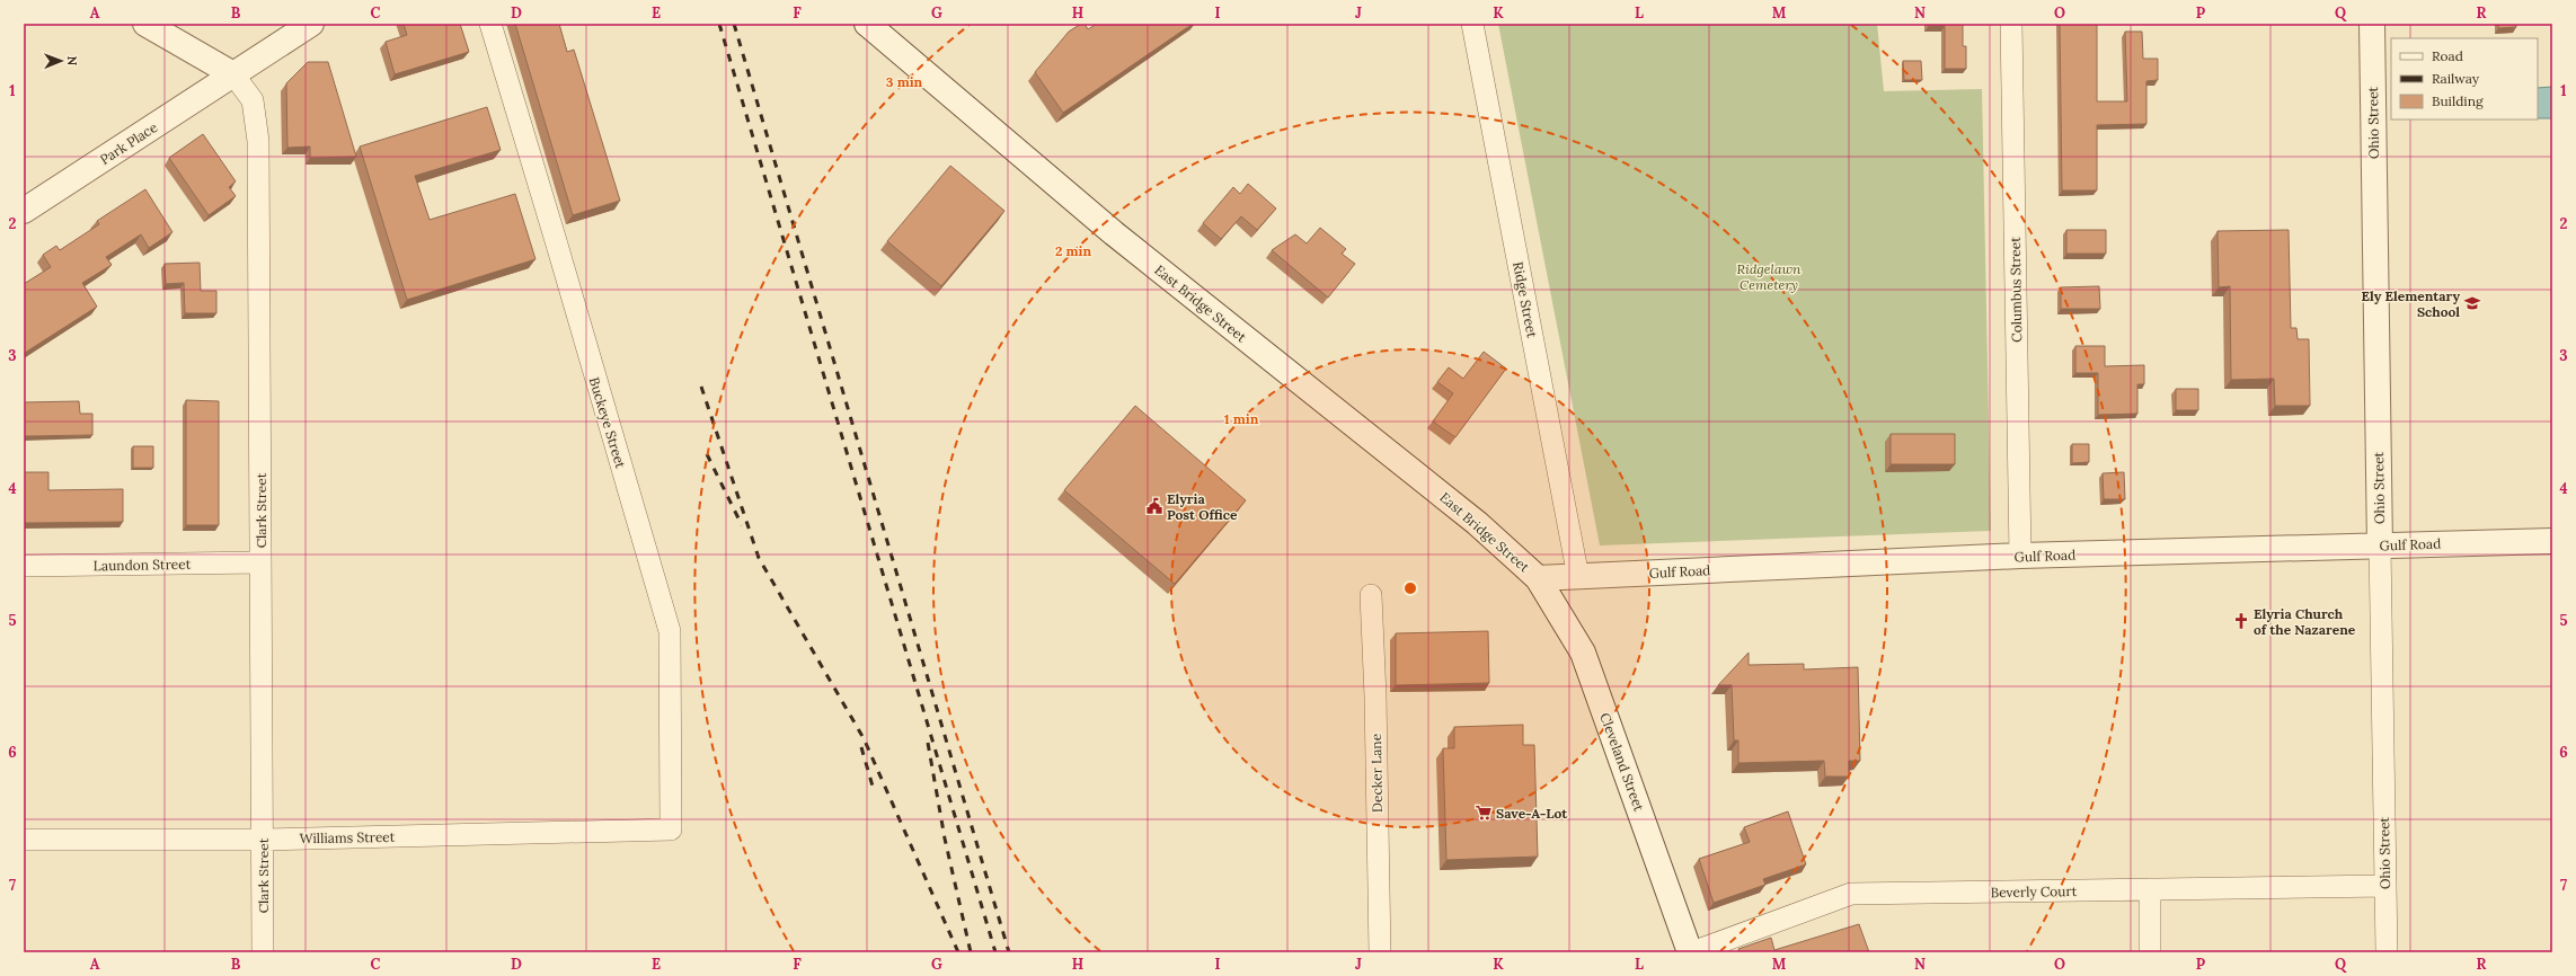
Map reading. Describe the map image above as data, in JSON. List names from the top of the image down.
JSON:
{
  "streets": {
    "street": [
      "Ohio Street",
      "Park Place",
      "Columbus Street",
      "Ridge Street",
      "East Bridge Street",
      "Buckeye Street",
      "Clark Street",
      "Gulf Road",
      "Laundon Street",
      "Cleveland Street",
      "Decker Lane",
      "Williams Street",
      "Beverly Court"
    ]
  },
  "crossings": [
    ["Ohio Street", "Gulf Road"],
    ["Ohio Street", "Beverly Court"],
    ["Park Place", "Clark Street"],
    ["Columbus Street", "Gulf Road"],
    ["Ridge Street", "Gulf Road"],
    ["East Bridge Street", "Gulf Road"],
    ["East Bridge Street", "Cleveland Street"],
    ["Buckeye Street", "Williams Street"],
    ["Clark Street", "Laundon Street"],
    ["Clark Street", "Williams Street"],
    ["Gulf Road", "Cleveland Street"],
    ["Cleveland Street", "Beverly Court"]
  ],
  "parks": ["Ridgelawn Cemetery"],
  "places": {
    "school or university": ["Ely Elementary School"],
    "public building": ["Elyria Post Office"],
    "church": ["Elyria Church of the Nazarene"],
    "supermarket": ["Save-A-Lot"]
  },
  "legend": ["Road", "Railway", "Building"],
  "north": "right",
  "grid": {
    "columns": [
      "A",
      "B",
      "C",
      "D",
      "E",
      "F",
      "G",
      "H",
      "I",
      "J",
      "K",
      "L",
      "M",
      "N",
      "O",
      "P",
      "Q",
      "R"
    ],
    "rows": [
      "1",
      "2",
      "3",
      "4",
      "5",
      "6",
      "7"
    ]
  },
  "rings": ["3 min", "2 min", "1 min"]
}
